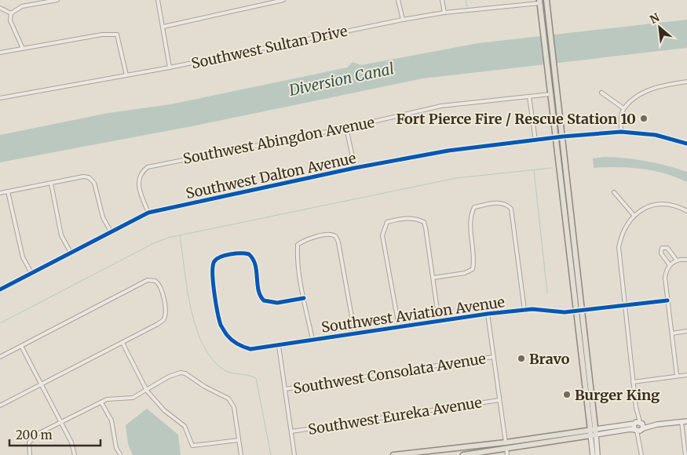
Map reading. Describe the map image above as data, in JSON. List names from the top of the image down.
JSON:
{
  "streets": {
    "street": [
      "Southwest Sultan Drive",
      "Southwest Abingdon Avenue",
      "Southwest Dalton Avenue",
      "Southwest Aviation Avenue",
      "Southwest Consolata Avenue",
      "Southwest Eureka Avenue"
    ]
  },
  "crossings": [
    ["Southwest Abingdon Avenue", "Southwest Dalton Avenue"]
  ],
  "water": ["Diversion Canal"],
  "places": ["Fort Pierce Fire / Rescue Station 10", "Bravo", "Burger King"],
  "scale_bar": "200 m",
  "north": "top left"
}
